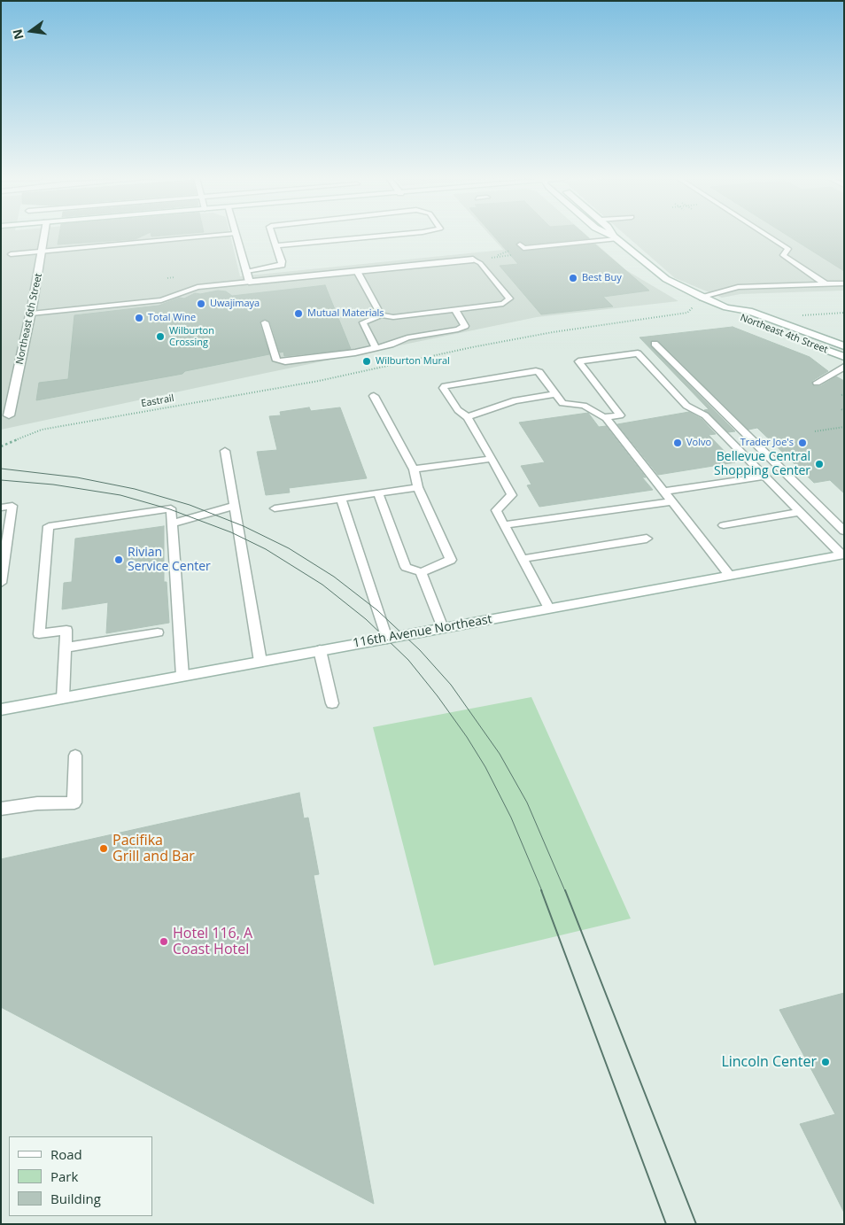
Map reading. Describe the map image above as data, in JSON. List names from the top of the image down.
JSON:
{
  "streets": {
    "main road": ["Northeast 6th Street", "Northeast 4th Street", "116th Avenue Northeast"],
    "path": ["Eastrail"]
  },
  "places": [
    "Best Buy",
    "Uwajimaya",
    "Mutual Materials",
    "Total Wine",
    "Wilburton Crossing",
    "Wilburton Mural",
    "Volvo",
    "Trader Joe's",
    "Bellevue Central Shopping Center",
    "Rivian Service Center",
    "Pacifika Grill and Bar",
    "Hotel 116, A Coast Hotel",
    "Lincoln Center"
  ],
  "legend": ["Road", "Park", "Building"],
  "north": "left"
}
